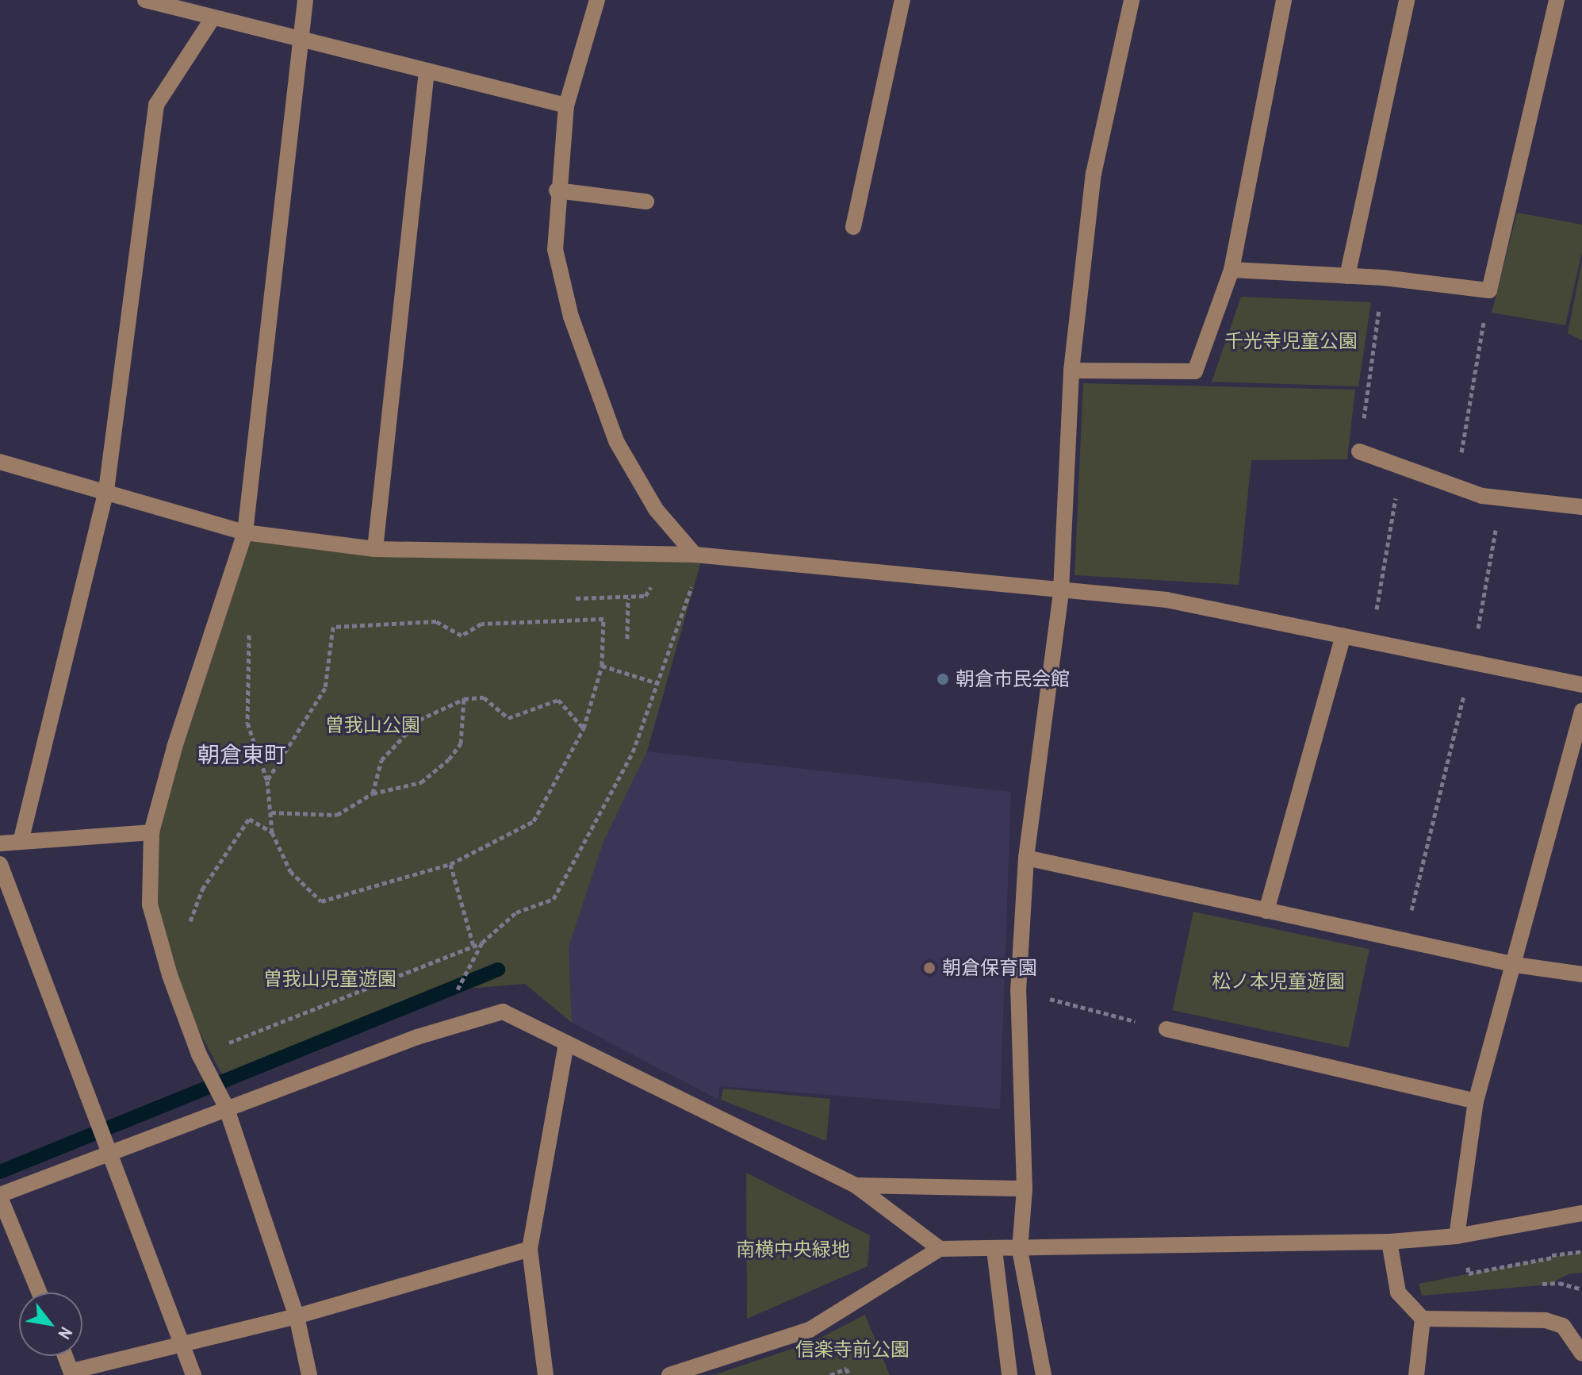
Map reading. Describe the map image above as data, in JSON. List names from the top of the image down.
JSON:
{
  "districts": ["朝倉東町"],
  "parks": [
    "千光寺児童公園",
    "曽我山公園",
    "曽我山児童遊園",
    "松ノ本児童遊園",
    "南横中央緑地",
    "信楽寺前公園"
  ],
  "places": ["朝倉市民会館", "朝倉保育園"],
  "north": "bottom right"
}
